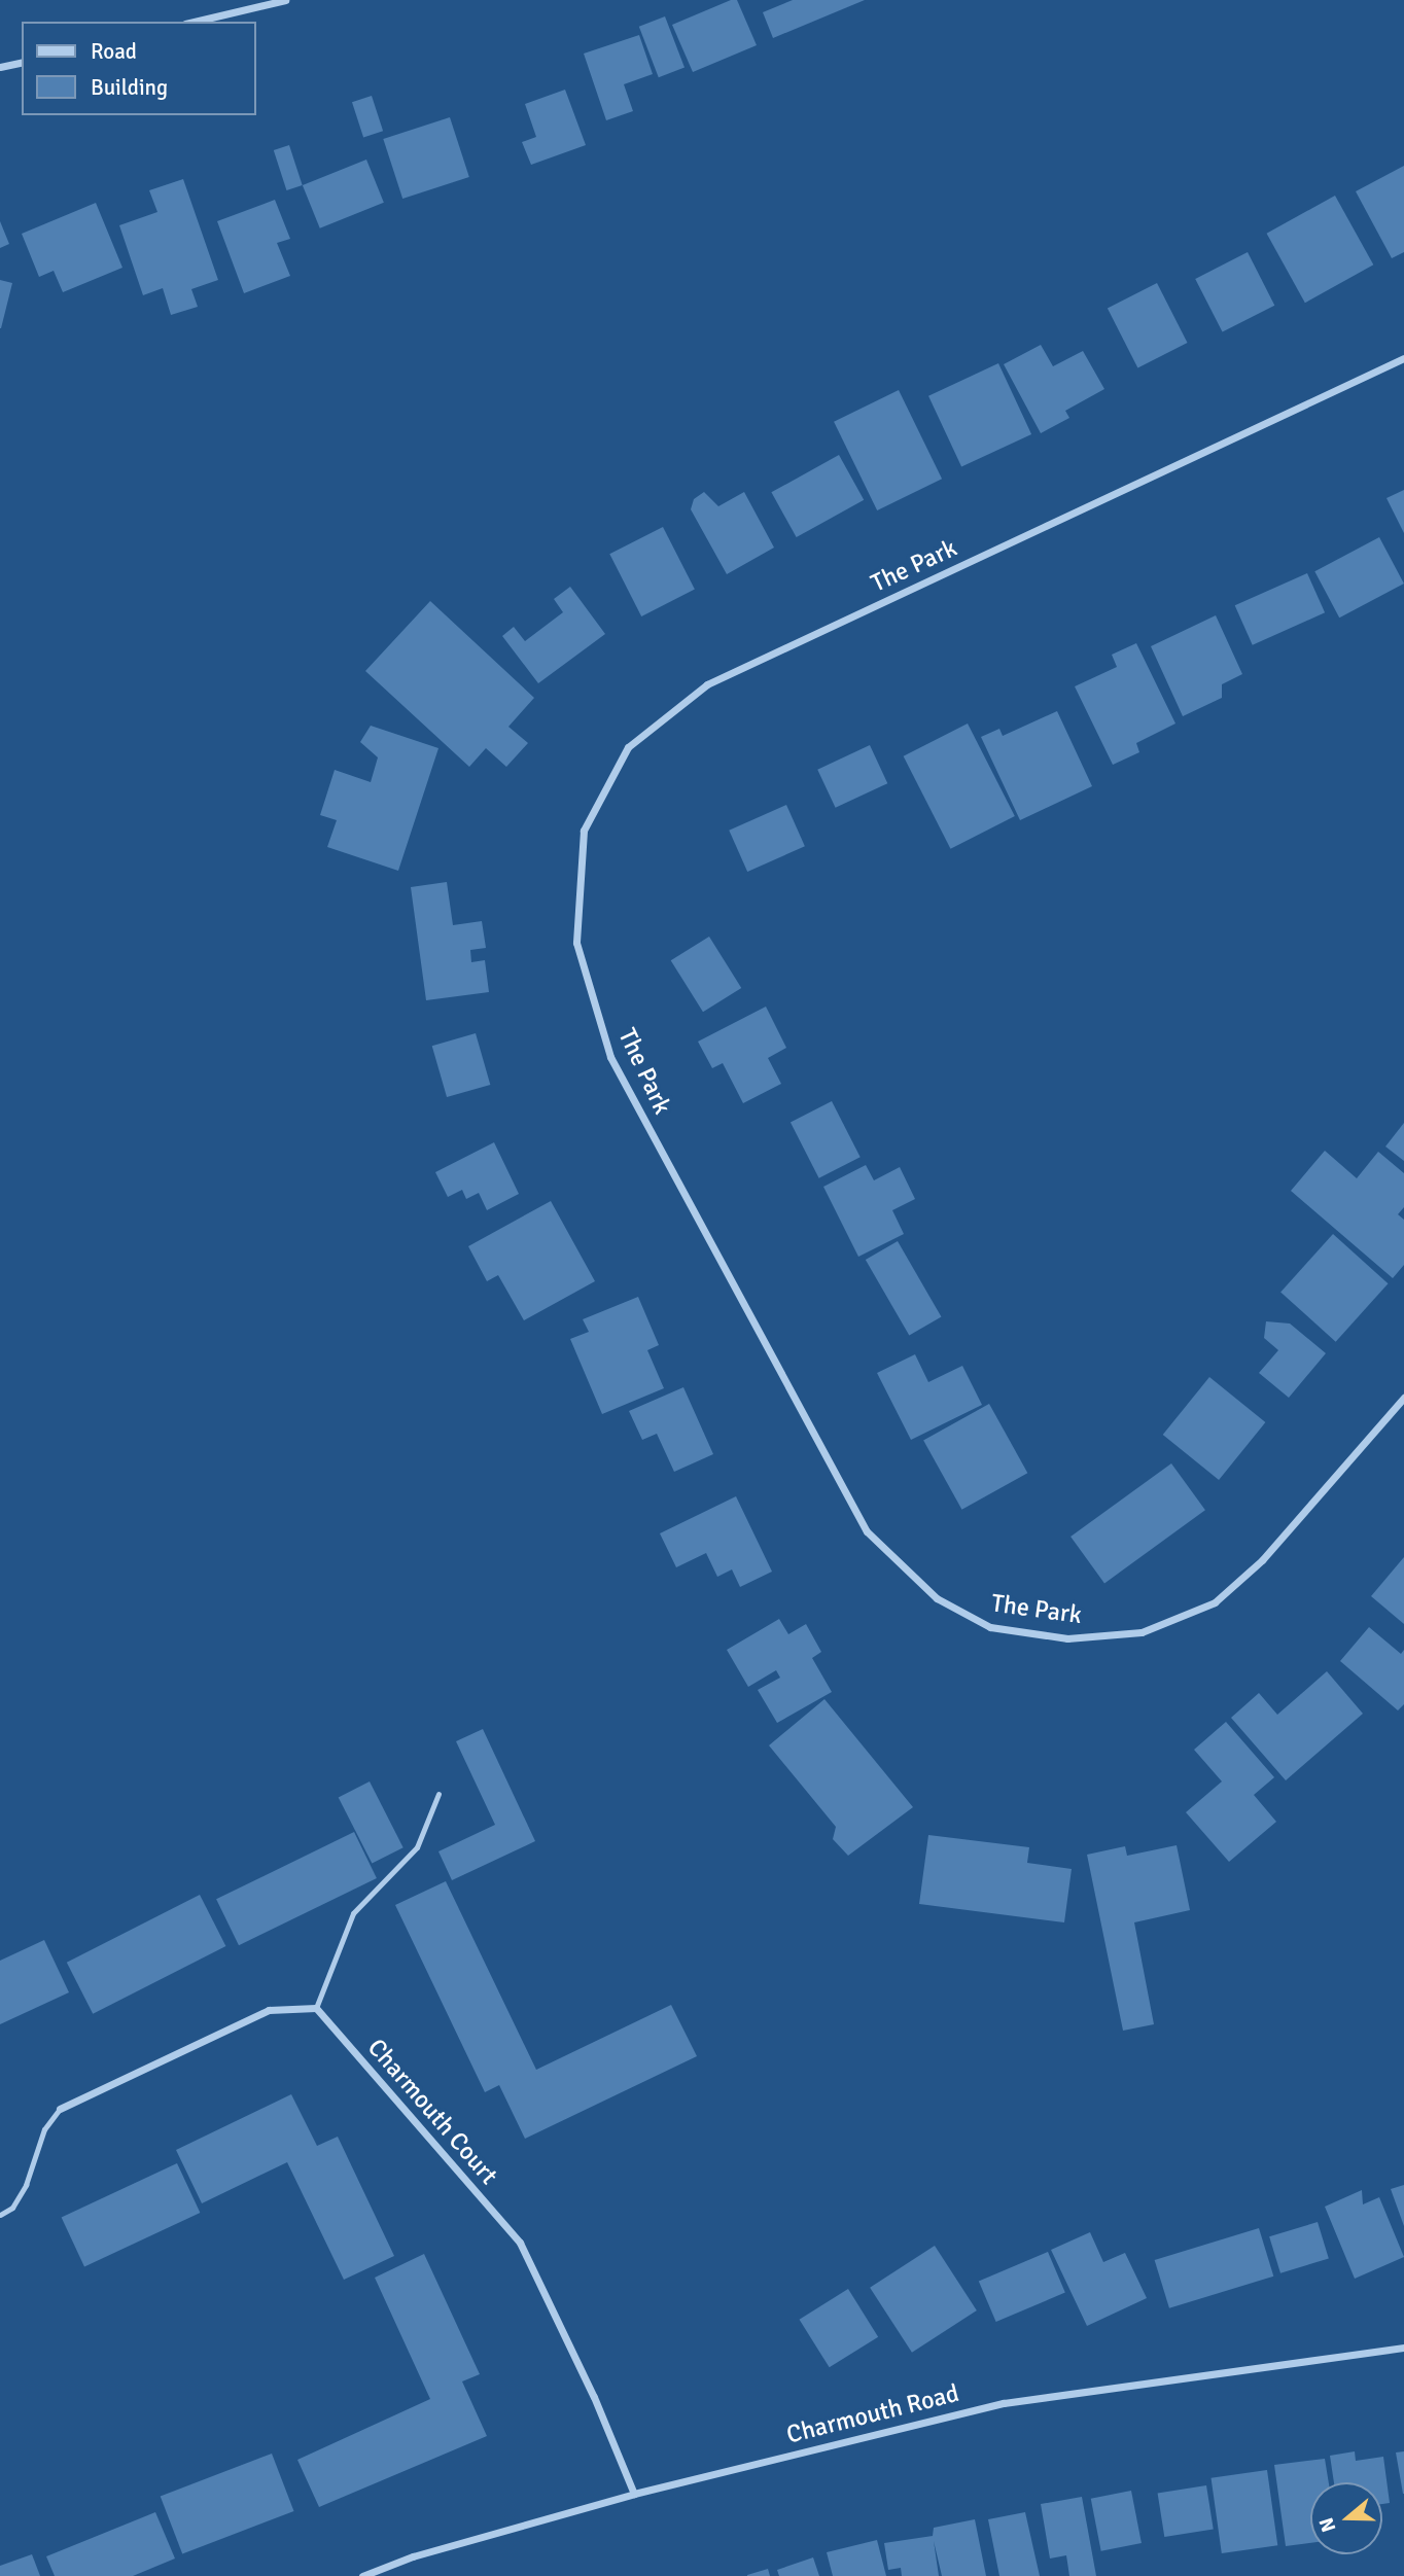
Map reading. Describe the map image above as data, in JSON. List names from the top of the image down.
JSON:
{
  "streets": {
    "street": ["The Park", "Charmouth Court", "Charmouth Road"]
  },
  "crossings": [
    ["Charmouth Court", "Charmouth Road"]
  ],
  "legend": ["Road", "Building"],
  "north": "left"
}
